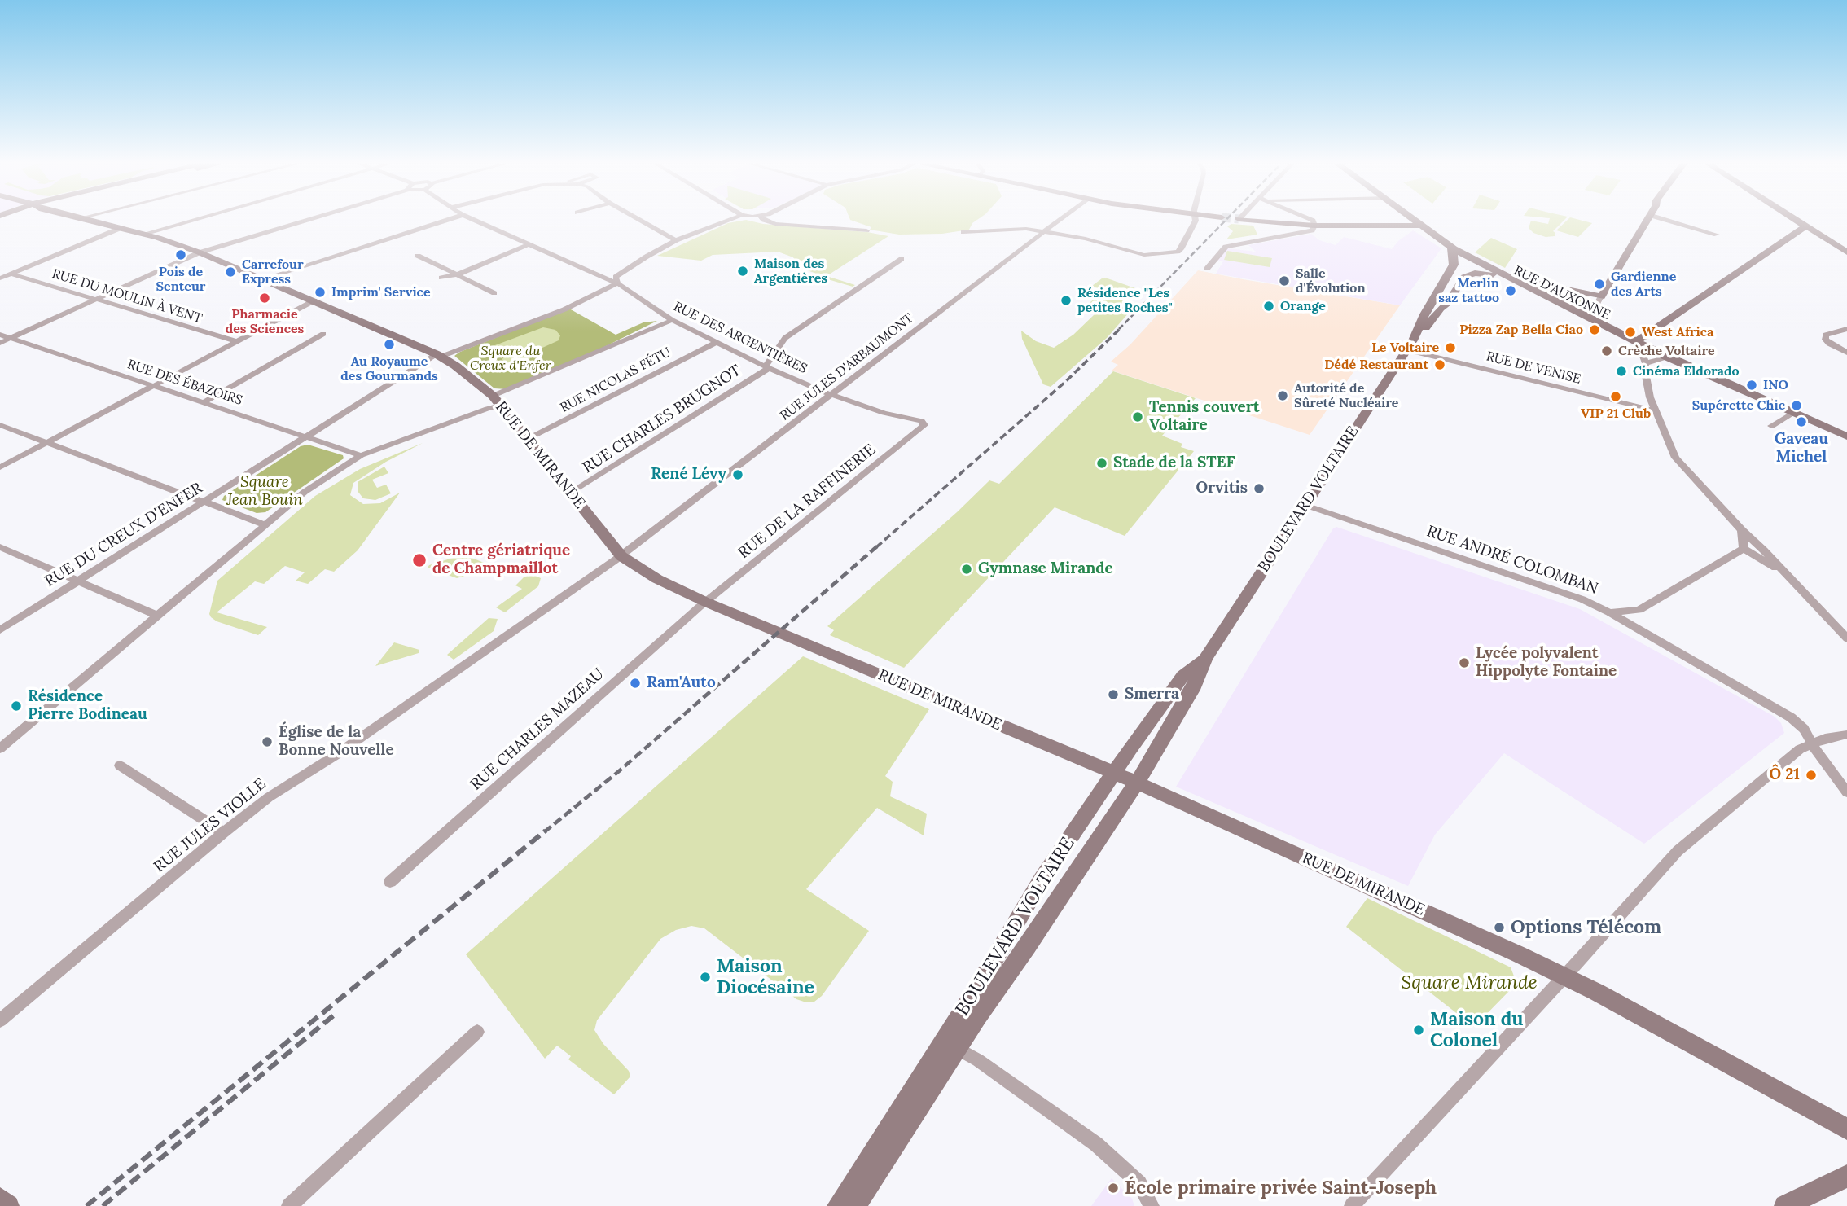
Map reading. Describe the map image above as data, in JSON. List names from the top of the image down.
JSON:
{
  "streets": {
    "main road": ["RUE D'AUXONNE", "RUE DE MIRANDE", "BOULEVARD VOLTAIRE"],
    "street": [
      "RUE DU MOULIN À VENT",
      "RUE DES ARGENTIÈRES",
      "RUE JULES D'ARBAUMONT",
      "RUE DE VENISE",
      "RUE NICOLAS FÉTU",
      "RUE DES ÉBAZOIRS",
      "RUE CHARLES BRUGNOT",
      "RUE DE LA RAFFINERIE",
      "RUE DU CREUX D'ENFER",
      "RUE ANDRÉ COLOMBAN",
      "RUE CHARLES MAZEAU",
      "RUE JULES VIOLLE"
    ]
  },
  "crossings": [
    ["RUE D'AUXONNE", "BOULEVARD VOLTAIRE"],
    ["RUE DES ARGENTIÈRES", "RUE JULES D'ARBAUMONT"],
    ["RUE DES ARGENTIÈRES", "RUE NICOLAS FÉTU"],
    ["RUE DES ARGENTIÈRES", "RUE CHARLES BRUGNOT"],
    ["RUE DES ARGENTIÈRES", "RUE DE LA RAFFINERIE"],
    ["RUE JULES D'ARBAUMONT", "RUE DE MIRANDE"],
    ["RUE JULES D'ARBAUMONT", "RUE JULES VIOLLE"],
    ["RUE DE VENISE", "BOULEVARD VOLTAIRE"],
    ["RUE NICOLAS FÉTU", "RUE DE MIRANDE"],
    ["RUE DES ÉBAZOIRS", "RUE DU CREUX D'ENFER"],
    ["RUE CHARLES BRUGNOT", "RUE DE MIRANDE"],
    ["RUE DE MIRANDE", "BOULEVARD VOLTAIRE"],
    ["RUE DE MIRANDE", "RUE DE LA RAFFINERIE"],
    ["RUE DE MIRANDE", "RUE DU CREUX D'ENFER"],
    ["RUE DE MIRANDE", "RUE CHARLES MAZEAU"],
    ["RUE DE MIRANDE", "RUE JULES VIOLLE"],
    ["BOULEVARD VOLTAIRE", "RUE ANDRÉ COLOMBAN"],
    ["RUE DE LA RAFFINERIE", "RUE CHARLES MAZEAU"]
  ],
  "parks": ["Square du Creux d'Enfer", "Square Jean Bouin", "Square Mirande"],
  "places": [
    "Pois de Senteur",
    "Maison des Argentières",
    "Carrefour Express",
    "Salle d'Évolution",
    "Gardienne des Arts",
    "Merlin saz tattoo",
    "Imprim' Service",
    "Pharmacie des Sciences",
    "Résidence \"Les petites Roches\"",
    "Orange",
    "Pizza Zap Bella Ciao",
    "West Africa",
    "Au Royaume des Gourmands",
    "Le Voltaire",
    "Crèche Voltaire",
    "Dédé Restaurant",
    "Cinéma Eldorado",
    "INO",
    "Autorité de Sûreté Nucléaire",
    "VIP 21 Club",
    "Supérette Chic",
    "Tennis couvert Voltaire",
    "Gaveau Michel",
    "Stade de la STEF",
    "René Lévy",
    "Orvitis",
    "Centre gériatrique de Champmaillot",
    "Gymnase Mirande",
    "Lycée polyvalent Hippolyte Fontaine",
    "Ram'Auto",
    "Smerra",
    "Résidence Pierre Bodineau",
    "Église de la Bonne Nouvelle",
    "Ô 21",
    "Options Télécom",
    "Maison Diocésaine",
    "Maison du Colonel",
    "École primaire privée Saint-Joseph"
  ]
}
